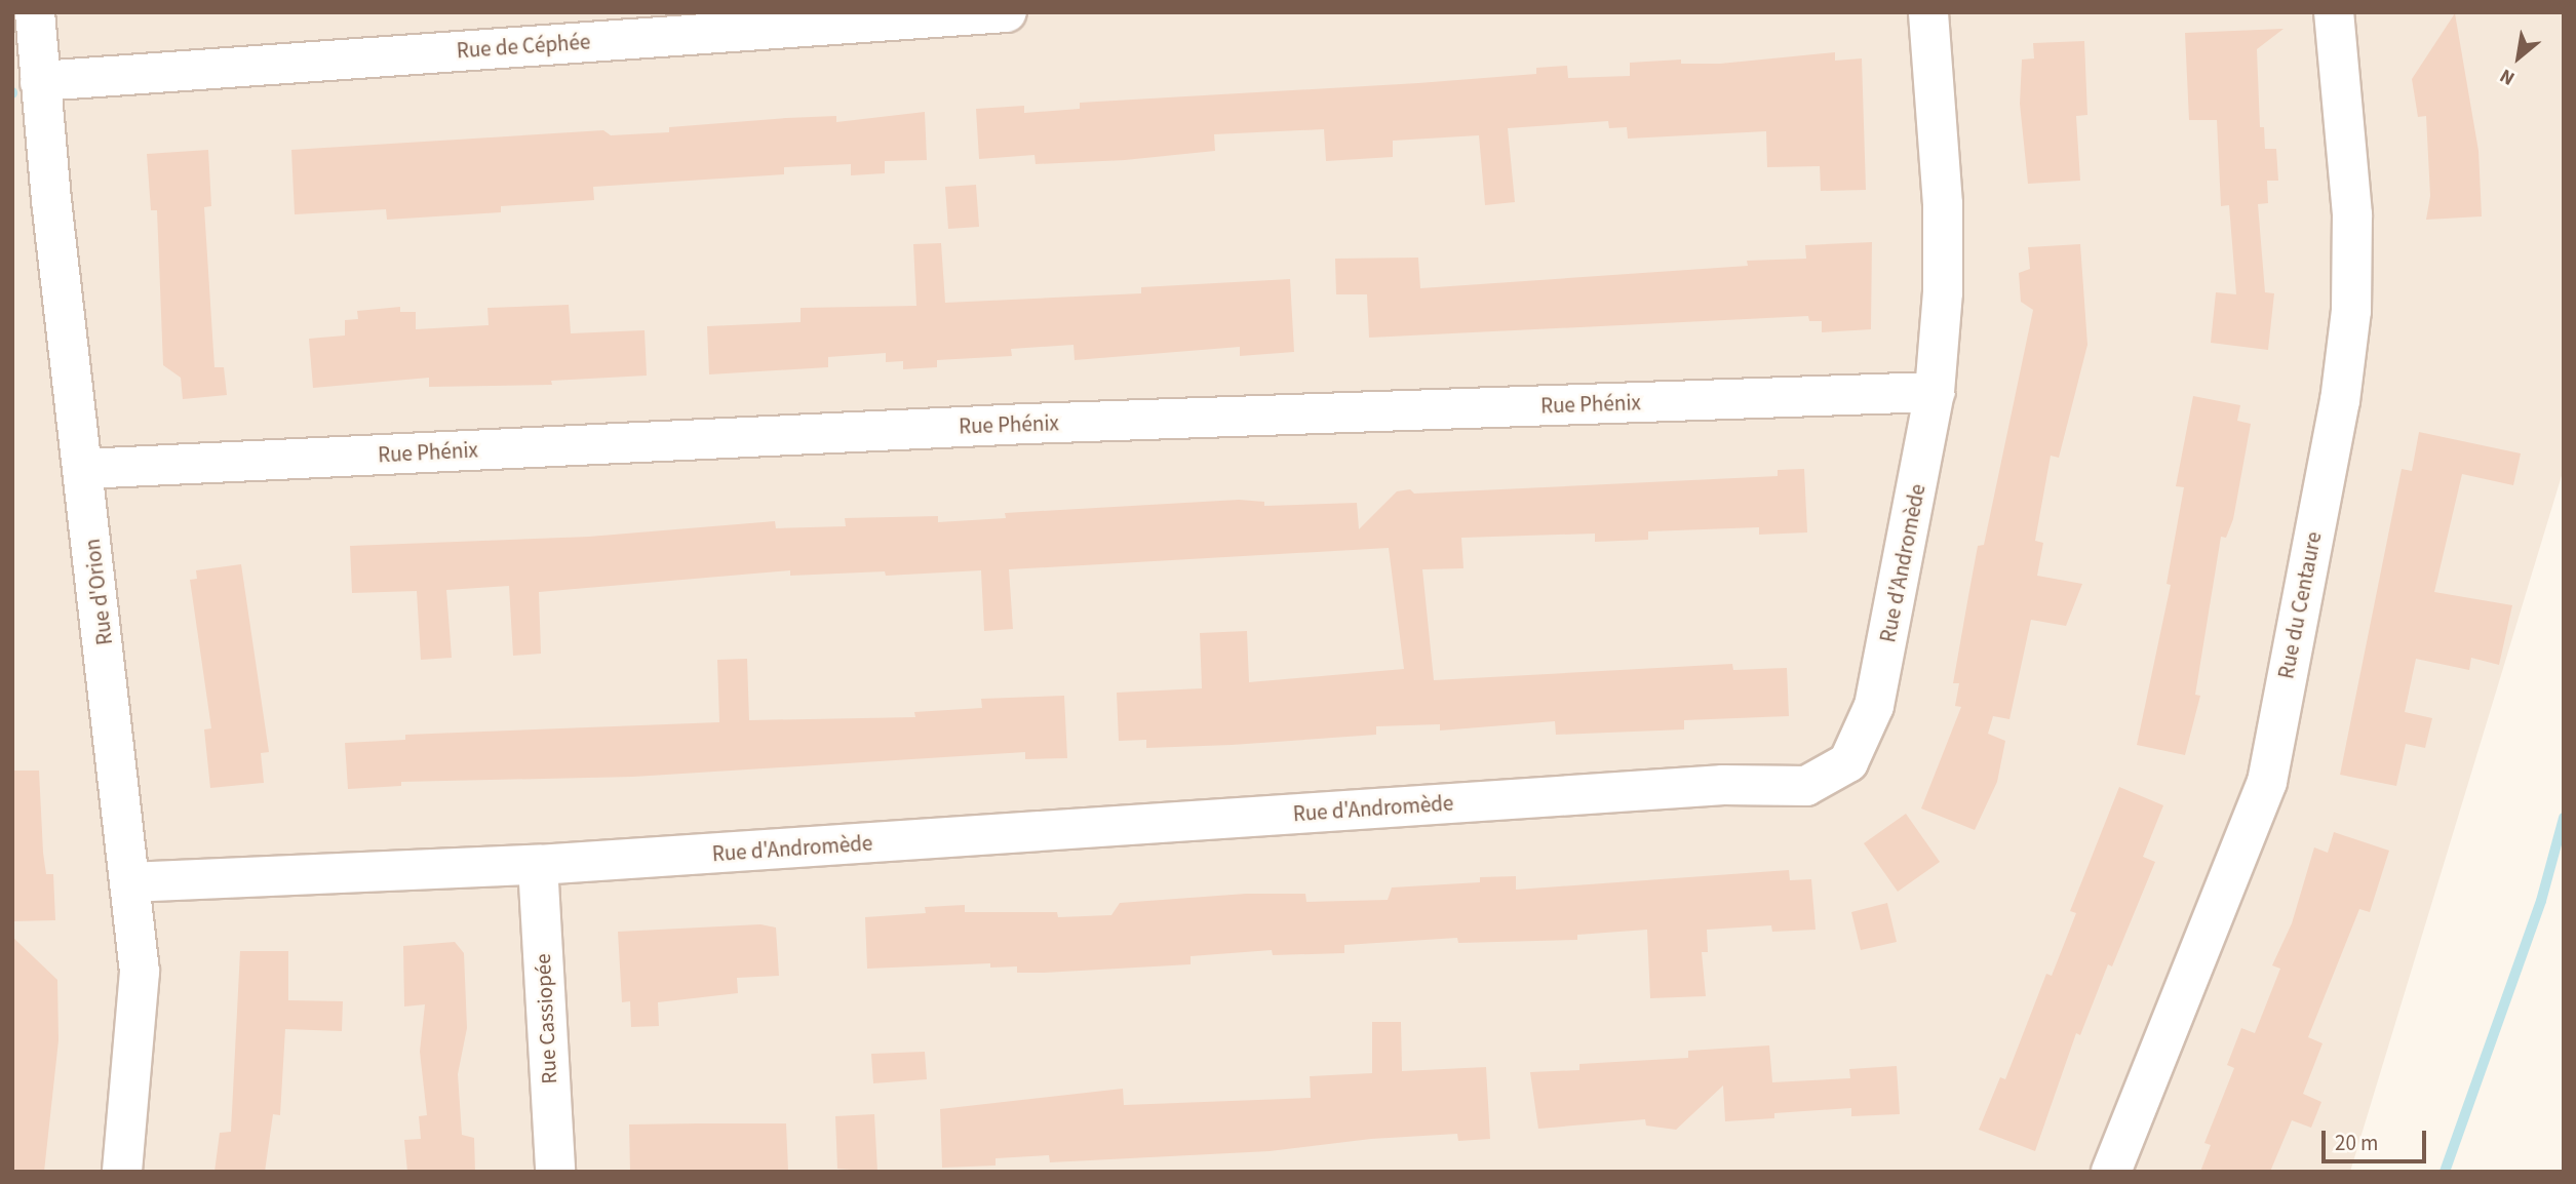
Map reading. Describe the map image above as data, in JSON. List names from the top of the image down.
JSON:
{
  "streets": {
    "street": [
      "Rue de Céphée",
      "Rue Phénix",
      "Rue d'Andromède",
      "Rue d'Orion",
      "Rue du Centaure",
      "Rue Cassiopée"
    ]
  },
  "crossings": [
    ["Rue de Céphée", "Rue d'Orion"],
    ["Rue Phénix", "Rue d'Andromède"],
    ["Rue Phénix", "Rue d'Orion"],
    ["Rue d'Andromède", "Rue d'Orion"],
    ["Rue d'Andromède", "Rue Cassiopée"]
  ],
  "scale_bar": "20 m",
  "north": "bottom left"
}
